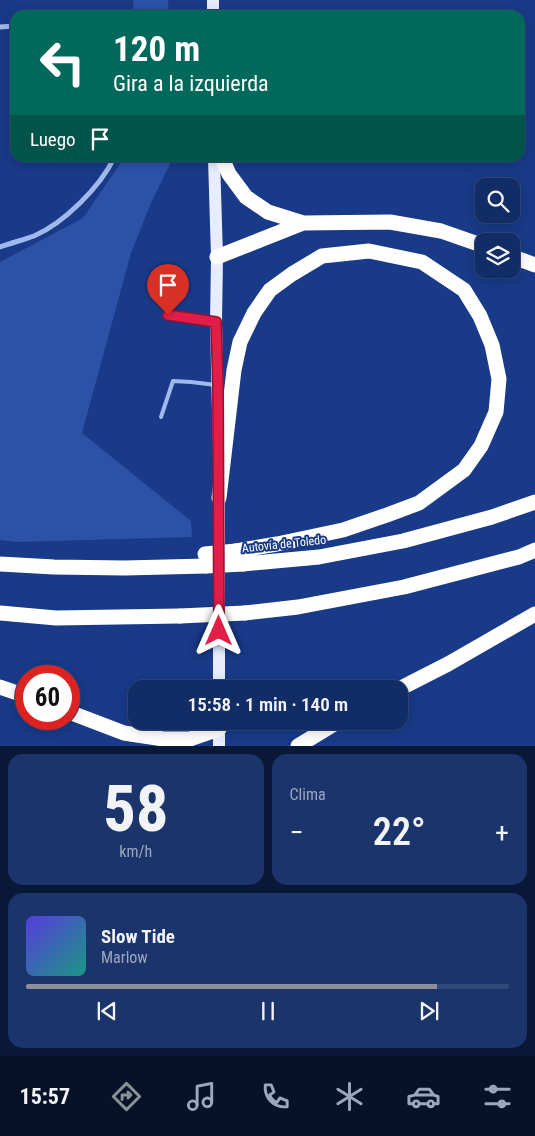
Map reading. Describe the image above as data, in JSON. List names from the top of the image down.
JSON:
{
  "streets": {
    "highway": ["Autovía de Toledo"]
  },
  "page": {
    "turn": ["120 m", "Gira a la izquierda"],
    "then": "Luego",
    "limit": "60",
    "trip": "15:58 · 1 min · 140 m",
    "tile": [
      ["58", "km/h"],
      "Clima"
    ],
    "heat": ["−", "22°", "+"],
    "song": ["Slow Tide", "Marlow"],
    "tabs": "15:57"
  }
}
